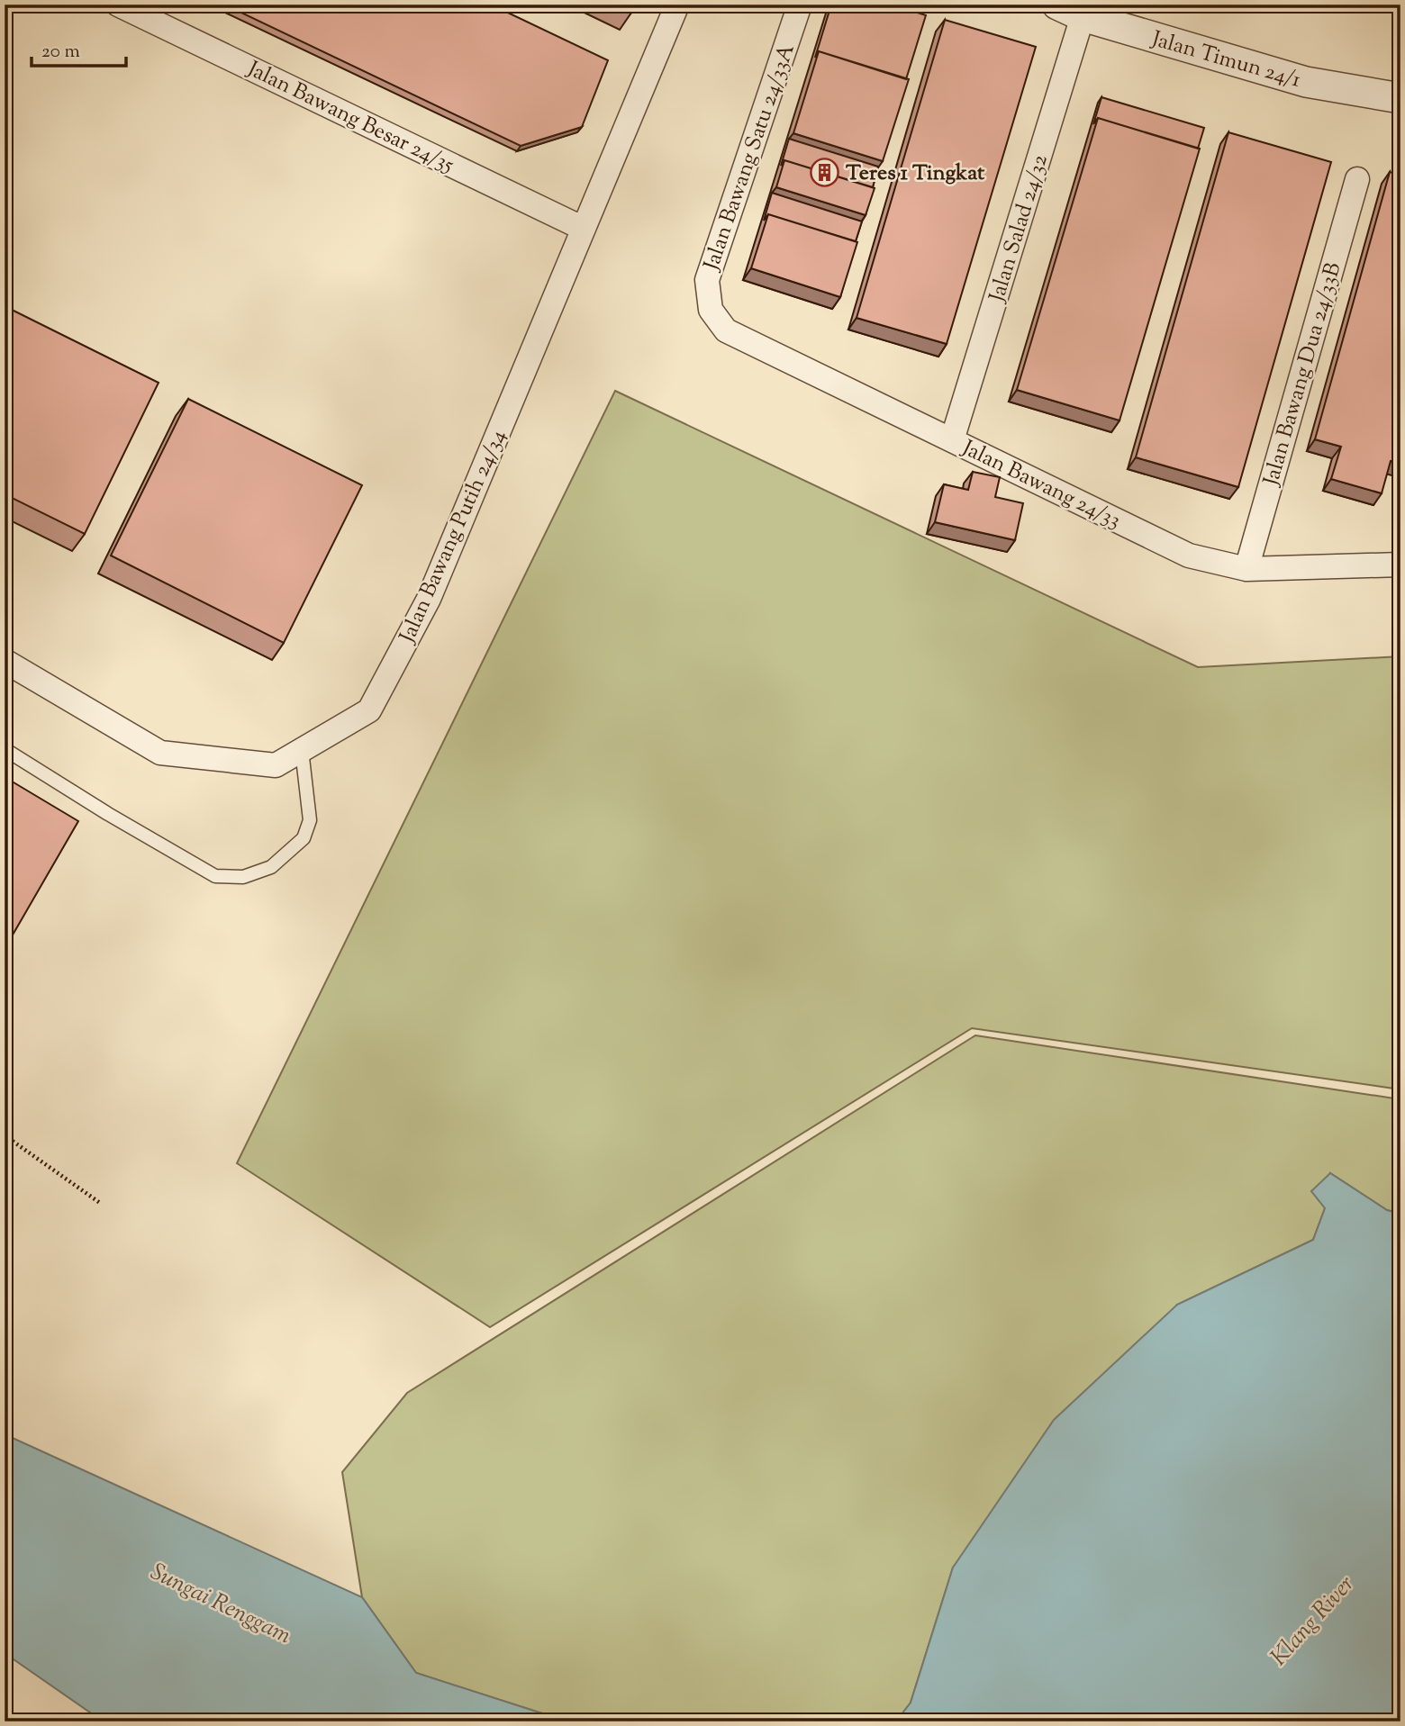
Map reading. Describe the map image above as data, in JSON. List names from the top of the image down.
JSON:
{
  "streets": {
    "street": [
      "Jalan Timun 24/1",
      "Jalan Bawang Besar 24/35",
      "Jalan Bawang Satu 24/33A",
      "Jalan Salad 24/32",
      "Jalan Bawang Dua 24/33B",
      "Jalan Bawang 24/33",
      "Jalan Bawang Putih 24/34"
    ]
  },
  "crossings": [
    ["Jalan Timun 24/1", "Jalan Salad 24/32"],
    ["Jalan Bawang Besar 24/35", "Jalan Bawang Putih 24/34"],
    ["Jalan Bawang Satu 24/33A", "Jalan Bawang 24/33"],
    ["Jalan Salad 24/32", "Jalan Bawang 24/33"],
    ["Jalan Bawang Dua 24/33B", "Jalan Bawang 24/33"]
  ],
  "water": ["Sungai Renggam", "Klang River"],
  "places": {
    "building": ["Teres 1 Tingkat"]
  },
  "scale_bar": "20 m"
}
